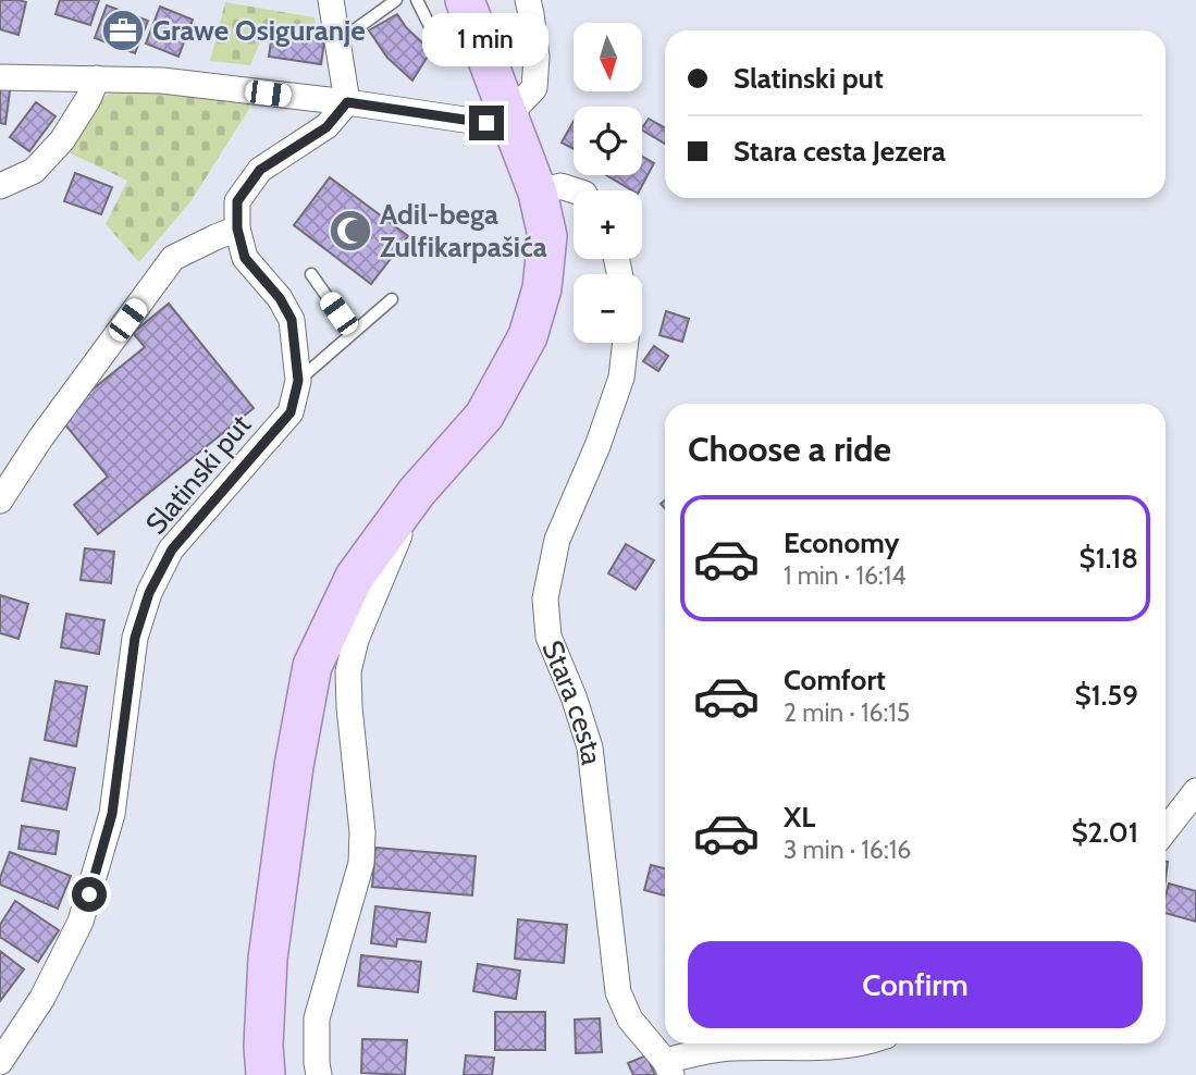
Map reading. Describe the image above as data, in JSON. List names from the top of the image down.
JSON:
{
  "streets": {
    "street": ["Slatinski put", "Stara cesta"]
  },
  "places": {
    "office": ["Grawe Osiguranje"],
    "mosque": ["Adil-bega Zulfikarpašića"]
  },
  "north": "bottom",
  "page": {
    "bubble": "1 min",
    "map_buttons": ["+", "−"],
    "banner": ["Slatinski put", "Stara cesta Jezera"],
    "heading": "Choose a ride",
    "list": [
      {
        "name": "Economy",
        "note": "1 min · 16:14",
        "value": "$1.18"
      },
      {
        "name": "Comfort",
        "note": "2 min · 16:15",
        "value": "$1.59"
      },
      {
        "name": "XL",
        "note": "3 min · 16:16",
        "value": "$2.01"
      }
    ],
    "buttons": "Confirm"
  }
}
